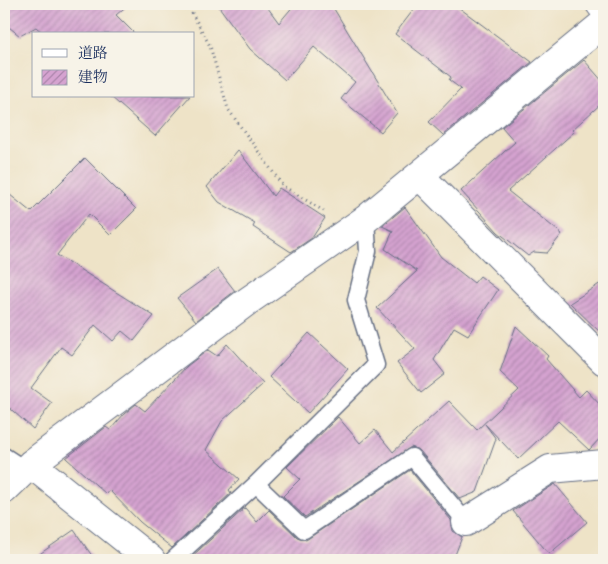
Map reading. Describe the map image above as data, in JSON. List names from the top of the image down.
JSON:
{
  "legend": ["道路", "建物"]
}
